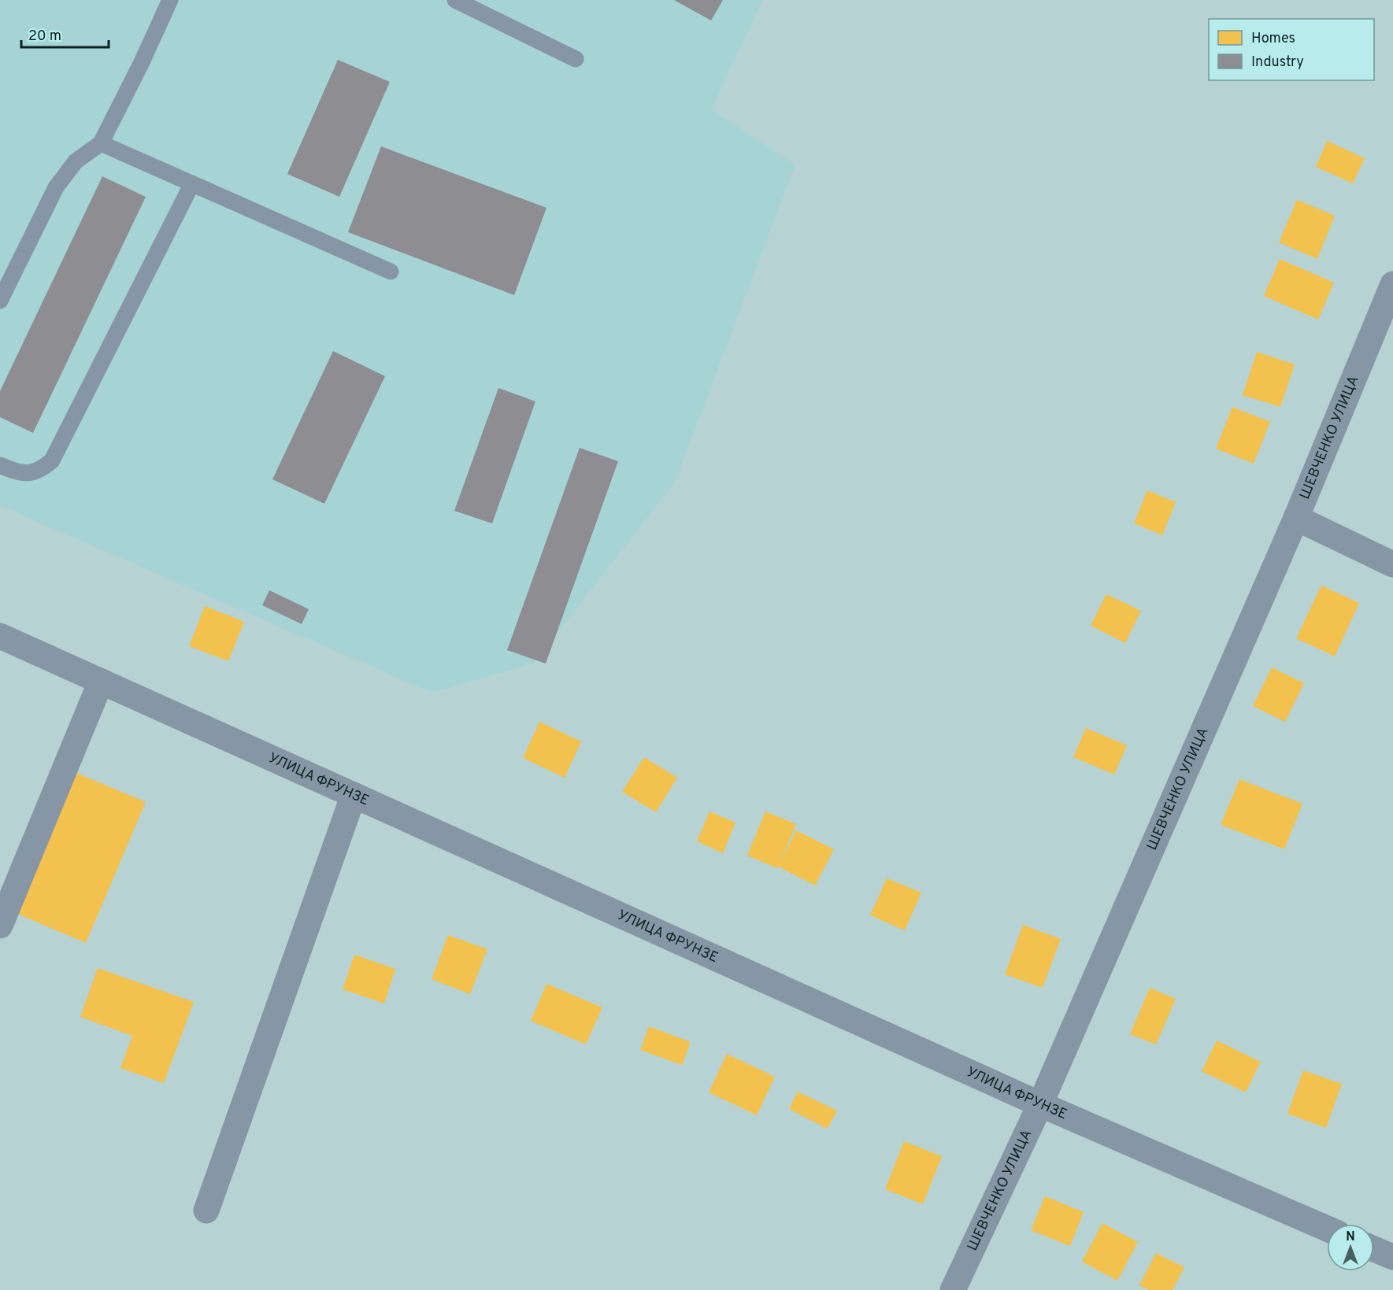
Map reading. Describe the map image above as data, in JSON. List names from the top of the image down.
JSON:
{
  "streets": {
    "street": ["ШЕВЧЕНКО УЛИЦА", "УЛИЦА ФРУНЗЕ"]
  },
  "crossings": [
    ["ШЕВЧЕНКО УЛИЦА", "УЛИЦА ФРУНЗЕ"]
  ],
  "legend": ["Homes", "Industry"],
  "scale_bar": "20 m",
  "north": "top"
}
